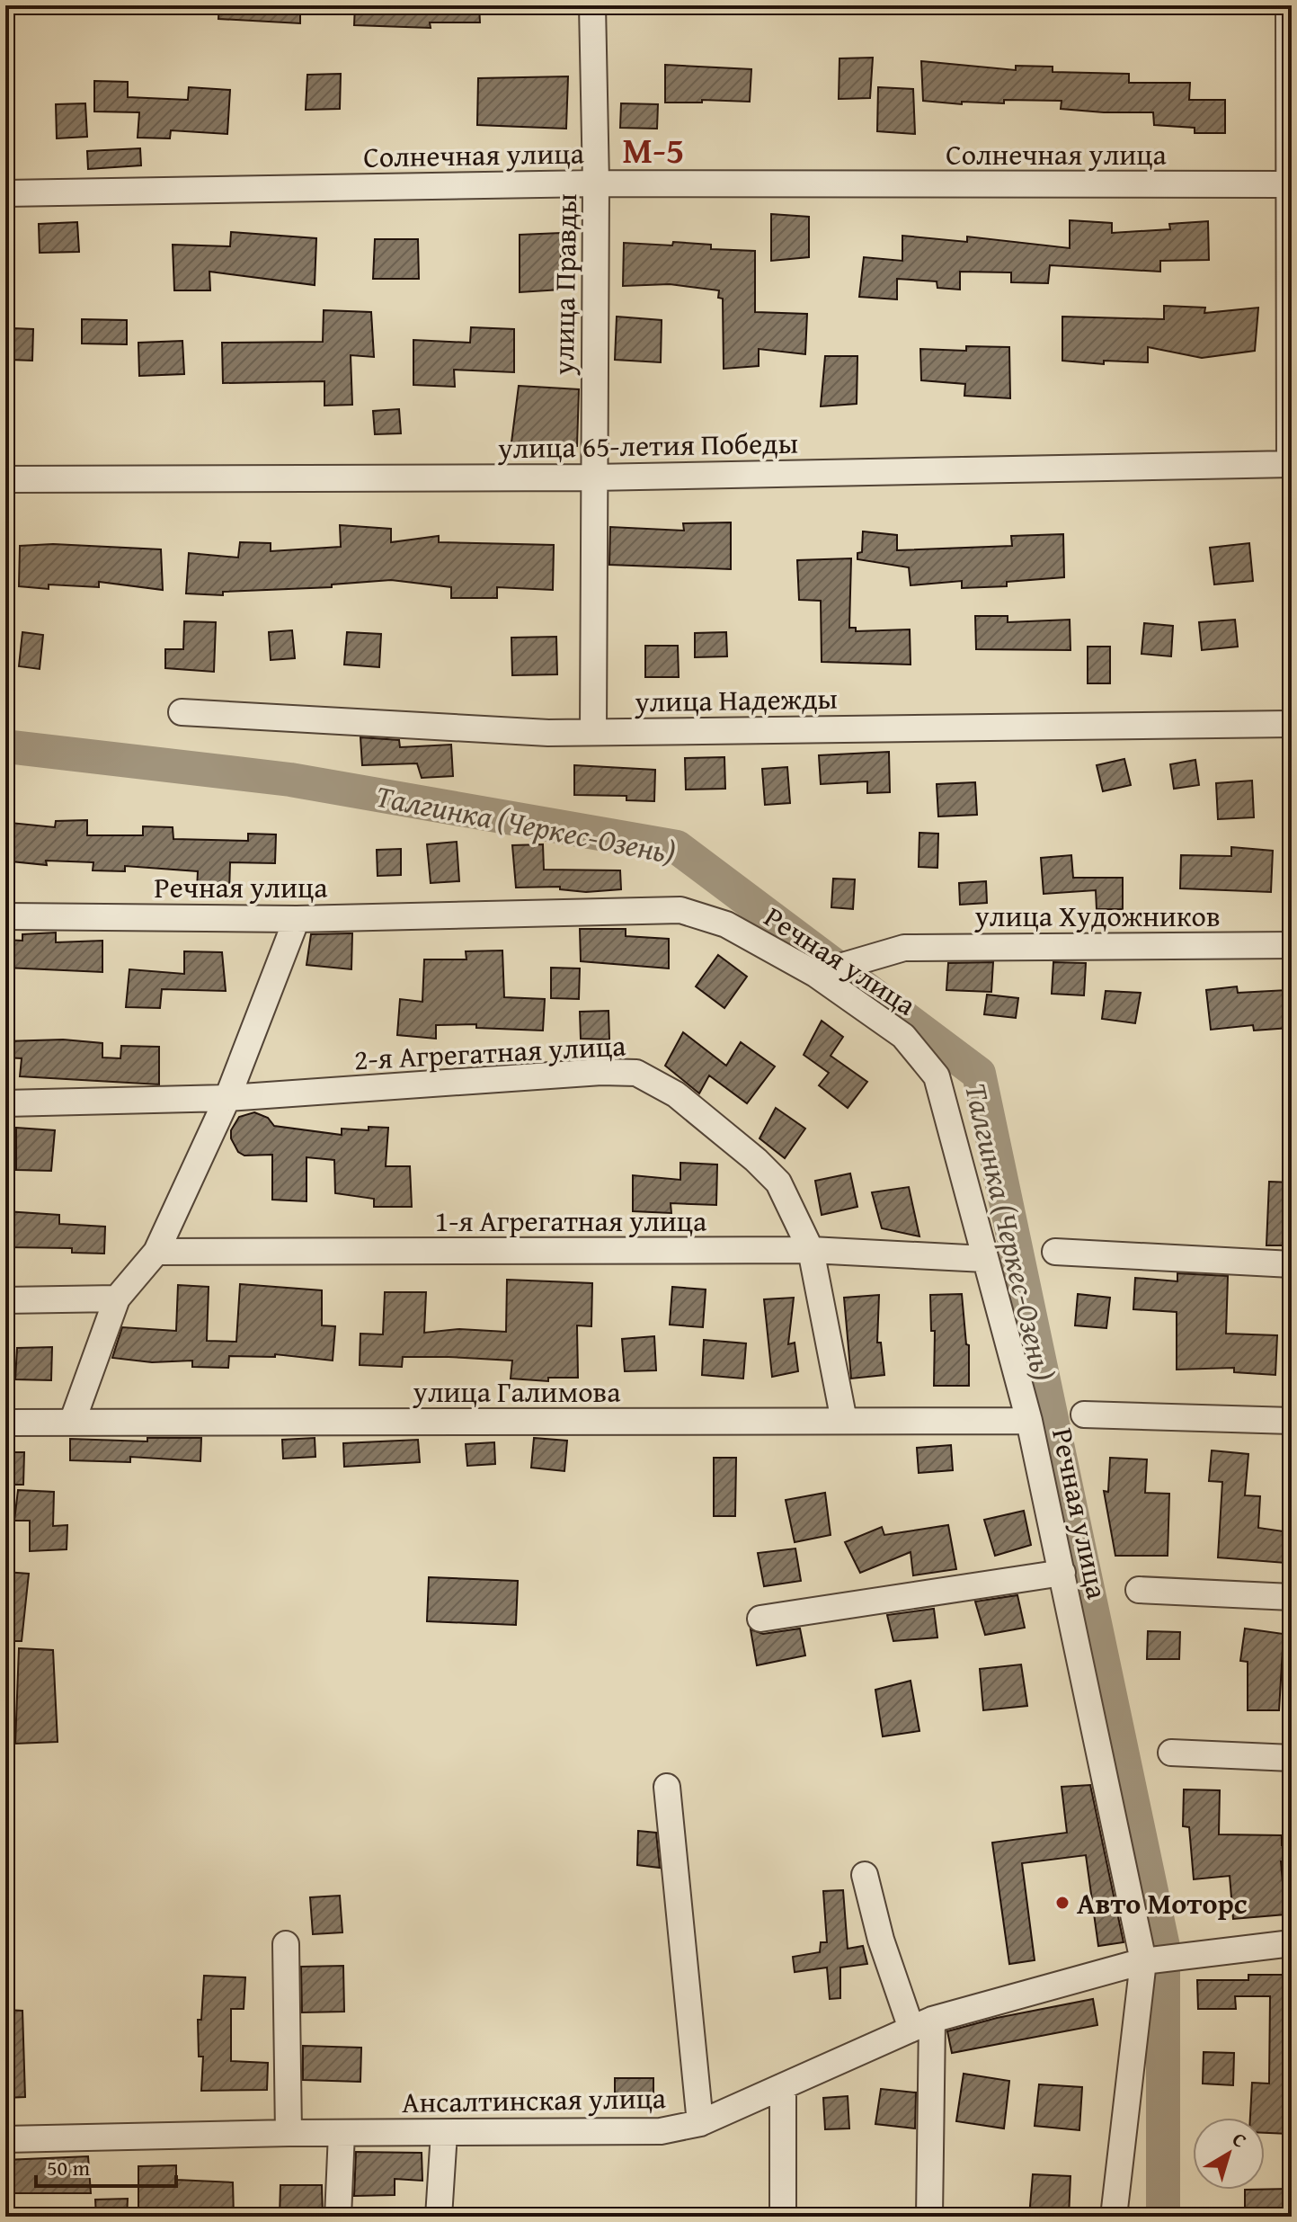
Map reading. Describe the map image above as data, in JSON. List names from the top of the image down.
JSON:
{
  "streets": {
    "street": [
      "Солнечная улица",
      "улица Правды",
      "улица 65-летия Победы",
      "улица Надежды",
      "Речная улица",
      "улица Художников",
      "2-я Агрегатная улица",
      "1-я Агрегатная улица",
      "улица Галимова",
      "Ансалтинская улица"
    ]
  },
  "crossings": [
    ["Солнечная улица", "улица Правды"],
    ["улица Правды", "улица 65-летия Победы"],
    ["улица Правды", "улица Надежды"],
    ["Речная улица", "улица Художников"],
    ["Речная улица", "1-я Агрегатная улица"],
    ["Речная улица", "улица Галимова"],
    ["Речная улица", "Ансалтинская улица"],
    ["2-я Агрегатная улица", "1-я Агрегатная улица"],
    ["2-я Агрегатная улица", "улица Галимова"]
  ],
  "districts": ["М-5"],
  "water": ["Талгинка (Черкес-Озень)"],
  "places": ["Авто Моторс"],
  "scale_bar": "50 m",
  "north": "top right"
}
